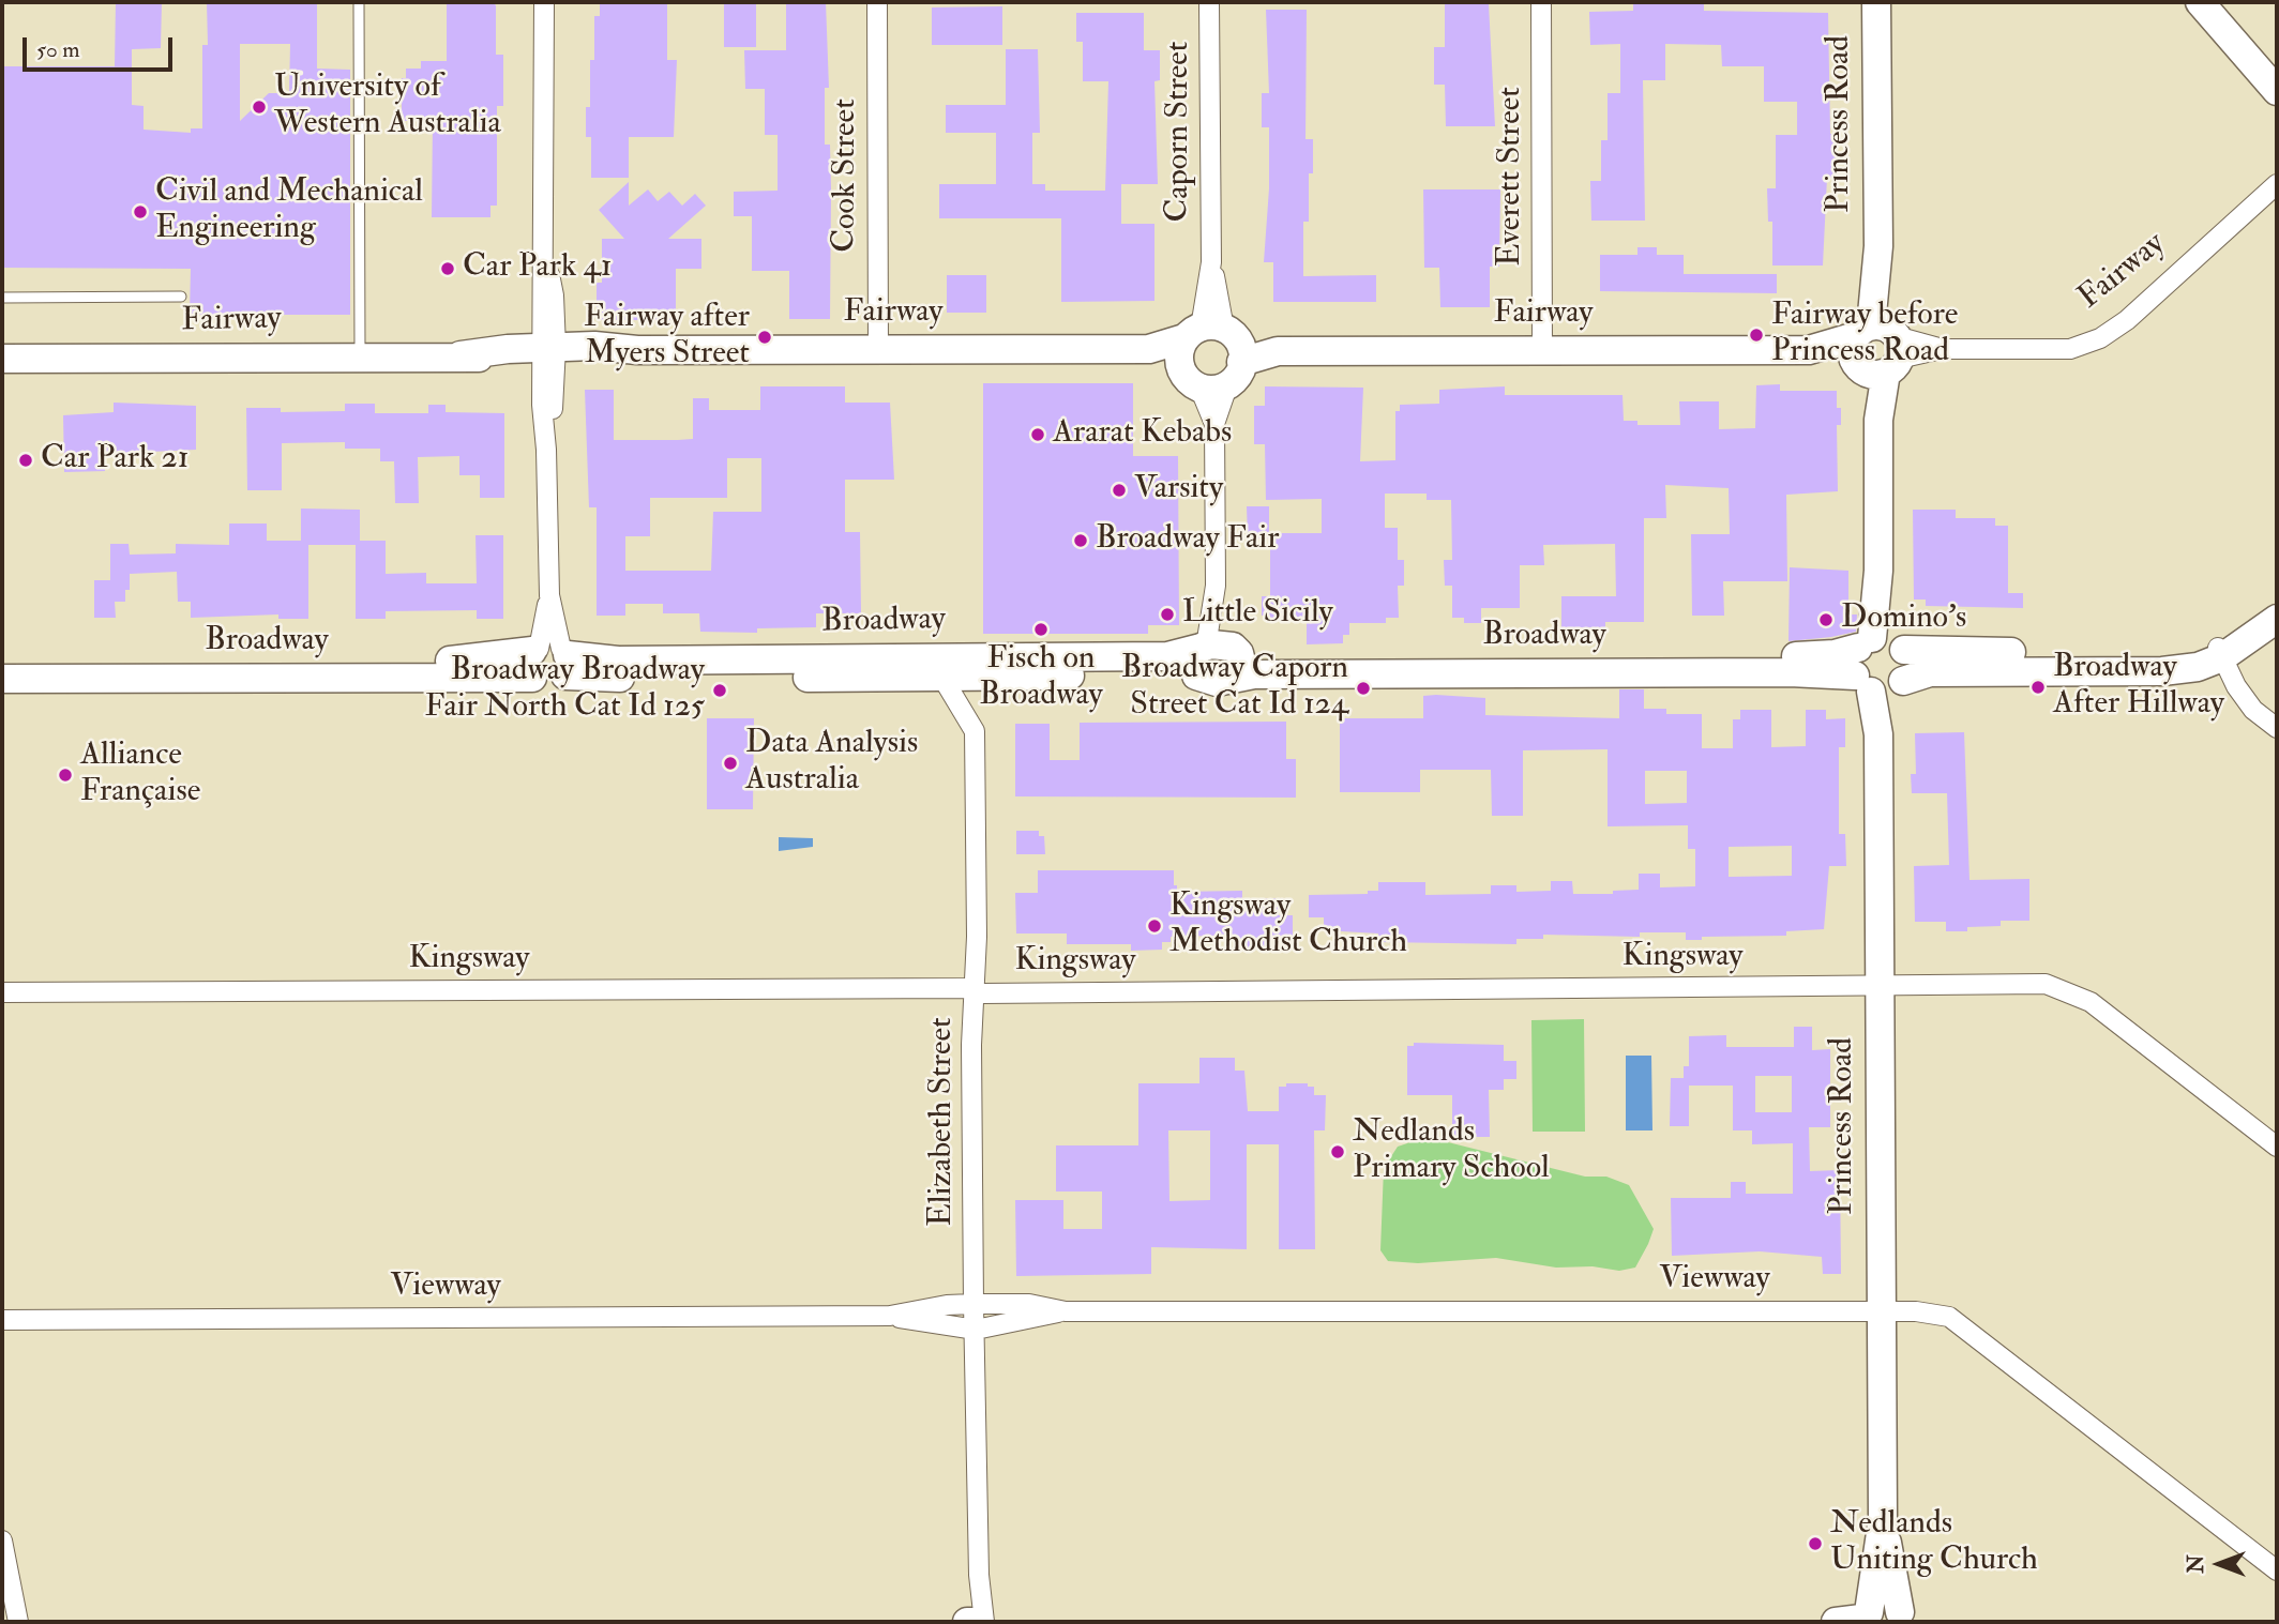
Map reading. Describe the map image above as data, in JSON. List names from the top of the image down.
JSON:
{
  "streets": {
    "main road": ["Princess Road", "Fairway", "Broadway"],
    "street": [
      "Caporn Street",
      "Cook Street",
      "Everett Street",
      "Kingsway",
      "Elizabeth Street",
      "Viewway"
    ]
  },
  "crossings": [
    ["Princess Road", "Fairway"],
    ["Princess Road", "Broadway"],
    ["Princess Road", "Kingsway"],
    ["Princess Road", "Viewway"],
    ["Caporn Street", "Fairway"],
    ["Caporn Street", "Broadway"],
    ["Cook Street", "Fairway"],
    ["Everett Street", "Fairway"],
    ["Broadway", "Elizabeth Street"],
    ["Kingsway", "Elizabeth Street"],
    ["Elizabeth Street", "Viewway"]
  ],
  "places": [
    "University of Western Australia",
    "Civil and Mechanical Engineering",
    "Car Park 41",
    "Fairway before Princess Road",
    "Fairway after Myers Street",
    "Ararat Kebabs",
    "Car Park 21",
    "Varsity",
    "Broadway Fair",
    "Little Sicily",
    "Domino's",
    "Fisch on Broadway",
    "Broadway After Hillway",
    "Broadway Caporn Street Cat Id 124",
    "Broadway Broadway Fair North Cat Id 125",
    "Data Analysis Australia",
    "Alliance Française",
    "Kingsway Methodist Church",
    "Nedlands Primary School",
    "Nedlands Uniting Church"
  ],
  "scale_bar": "50 m",
  "north": "left"
}
